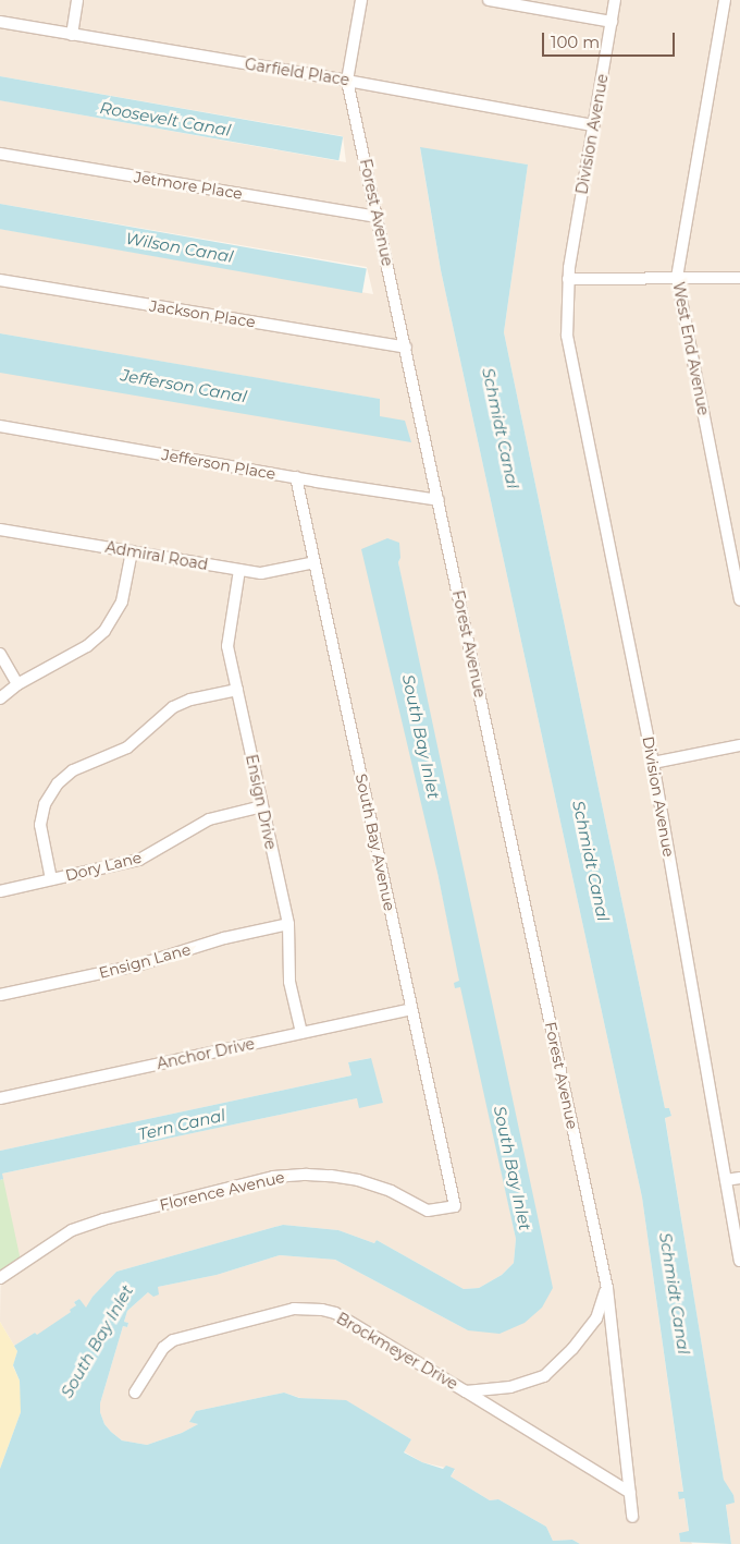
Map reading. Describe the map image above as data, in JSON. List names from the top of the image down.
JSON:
{
  "streets": {
    "street": [
      "Garfield Place",
      "Division Avenue",
      "Jetmore Place",
      "Forest Avenue",
      "Jackson Place",
      "West End Avenue",
      "Jefferson Place",
      "Admiral Road",
      "Ensign Drive",
      "South Bay Avenue",
      "Dory Lane",
      "Ensign Lane",
      "Anchor Drive",
      "Florence Avenue",
      "Brockmeyer Drive"
    ]
  },
  "crossings": [
    ["Garfield Place", "Division Avenue"],
    ["Garfield Place", "Forest Avenue"],
    ["Jetmore Place", "Forest Avenue"],
    ["Forest Avenue", "Jackson Place"],
    ["Forest Avenue", "Jefferson Place"],
    ["Forest Avenue", "Brockmeyer Drive"],
    ["Jefferson Place", "South Bay Avenue"],
    ["Admiral Road", "Ensign Drive"],
    ["Admiral Road", "South Bay Avenue"],
    ["Ensign Drive", "Dory Lane"],
    ["Ensign Drive", "Ensign Lane"],
    ["Ensign Drive", "Anchor Drive"],
    ["South Bay Avenue", "Anchor Drive"],
    ["South Bay Avenue", "Florence Avenue"]
  ],
  "water": [
    "Roosevelt Canal",
    "Wilson Canal",
    "Jefferson Canal",
    "Schmidt Canal",
    "South Bay Inlet",
    "Tern Canal"
  ],
  "scale_bar": "100 m"
}
